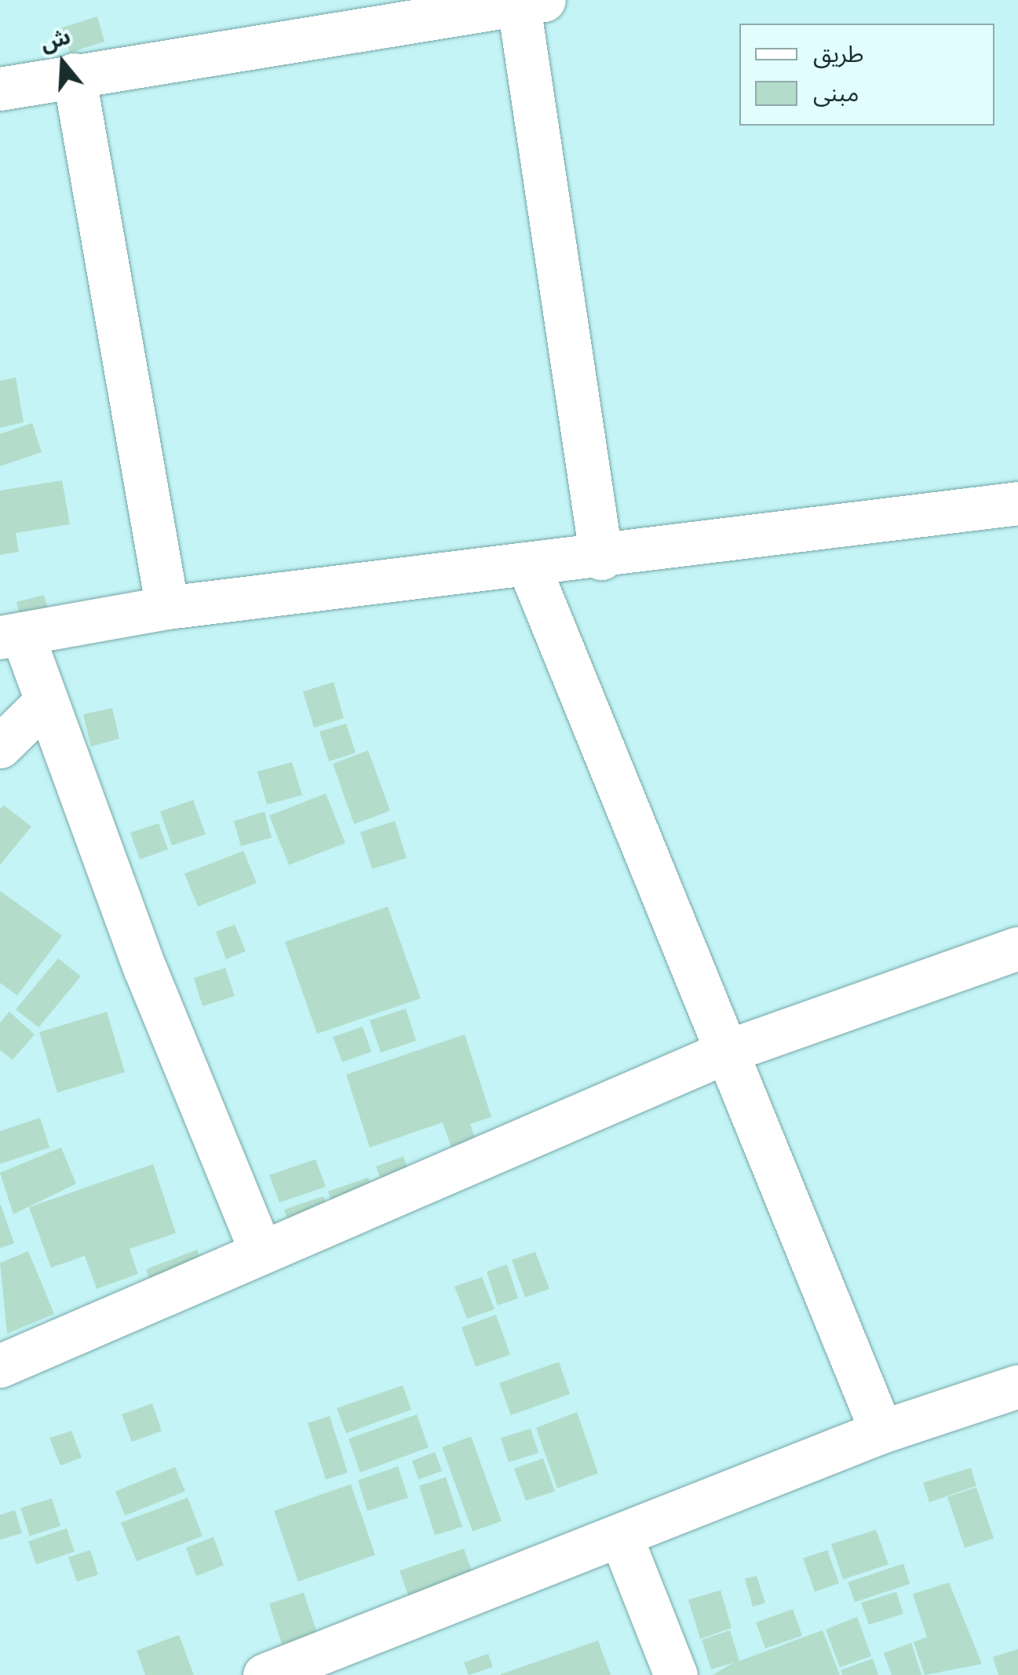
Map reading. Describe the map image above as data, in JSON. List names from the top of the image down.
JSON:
{
  "legend": ["طريق", "مبنى"],
  "north": "top"
}
